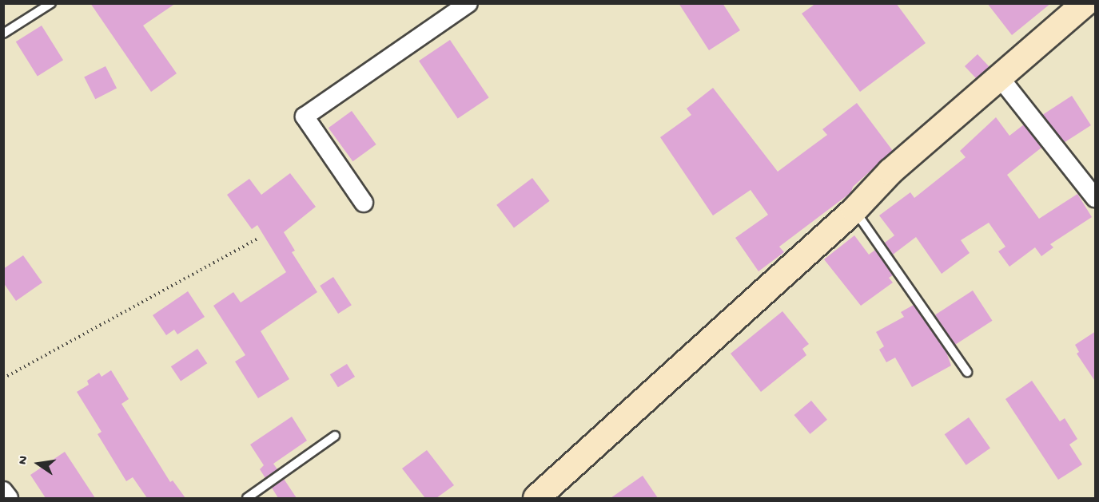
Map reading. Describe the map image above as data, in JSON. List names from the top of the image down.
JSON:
{
  "north": "left"
}
